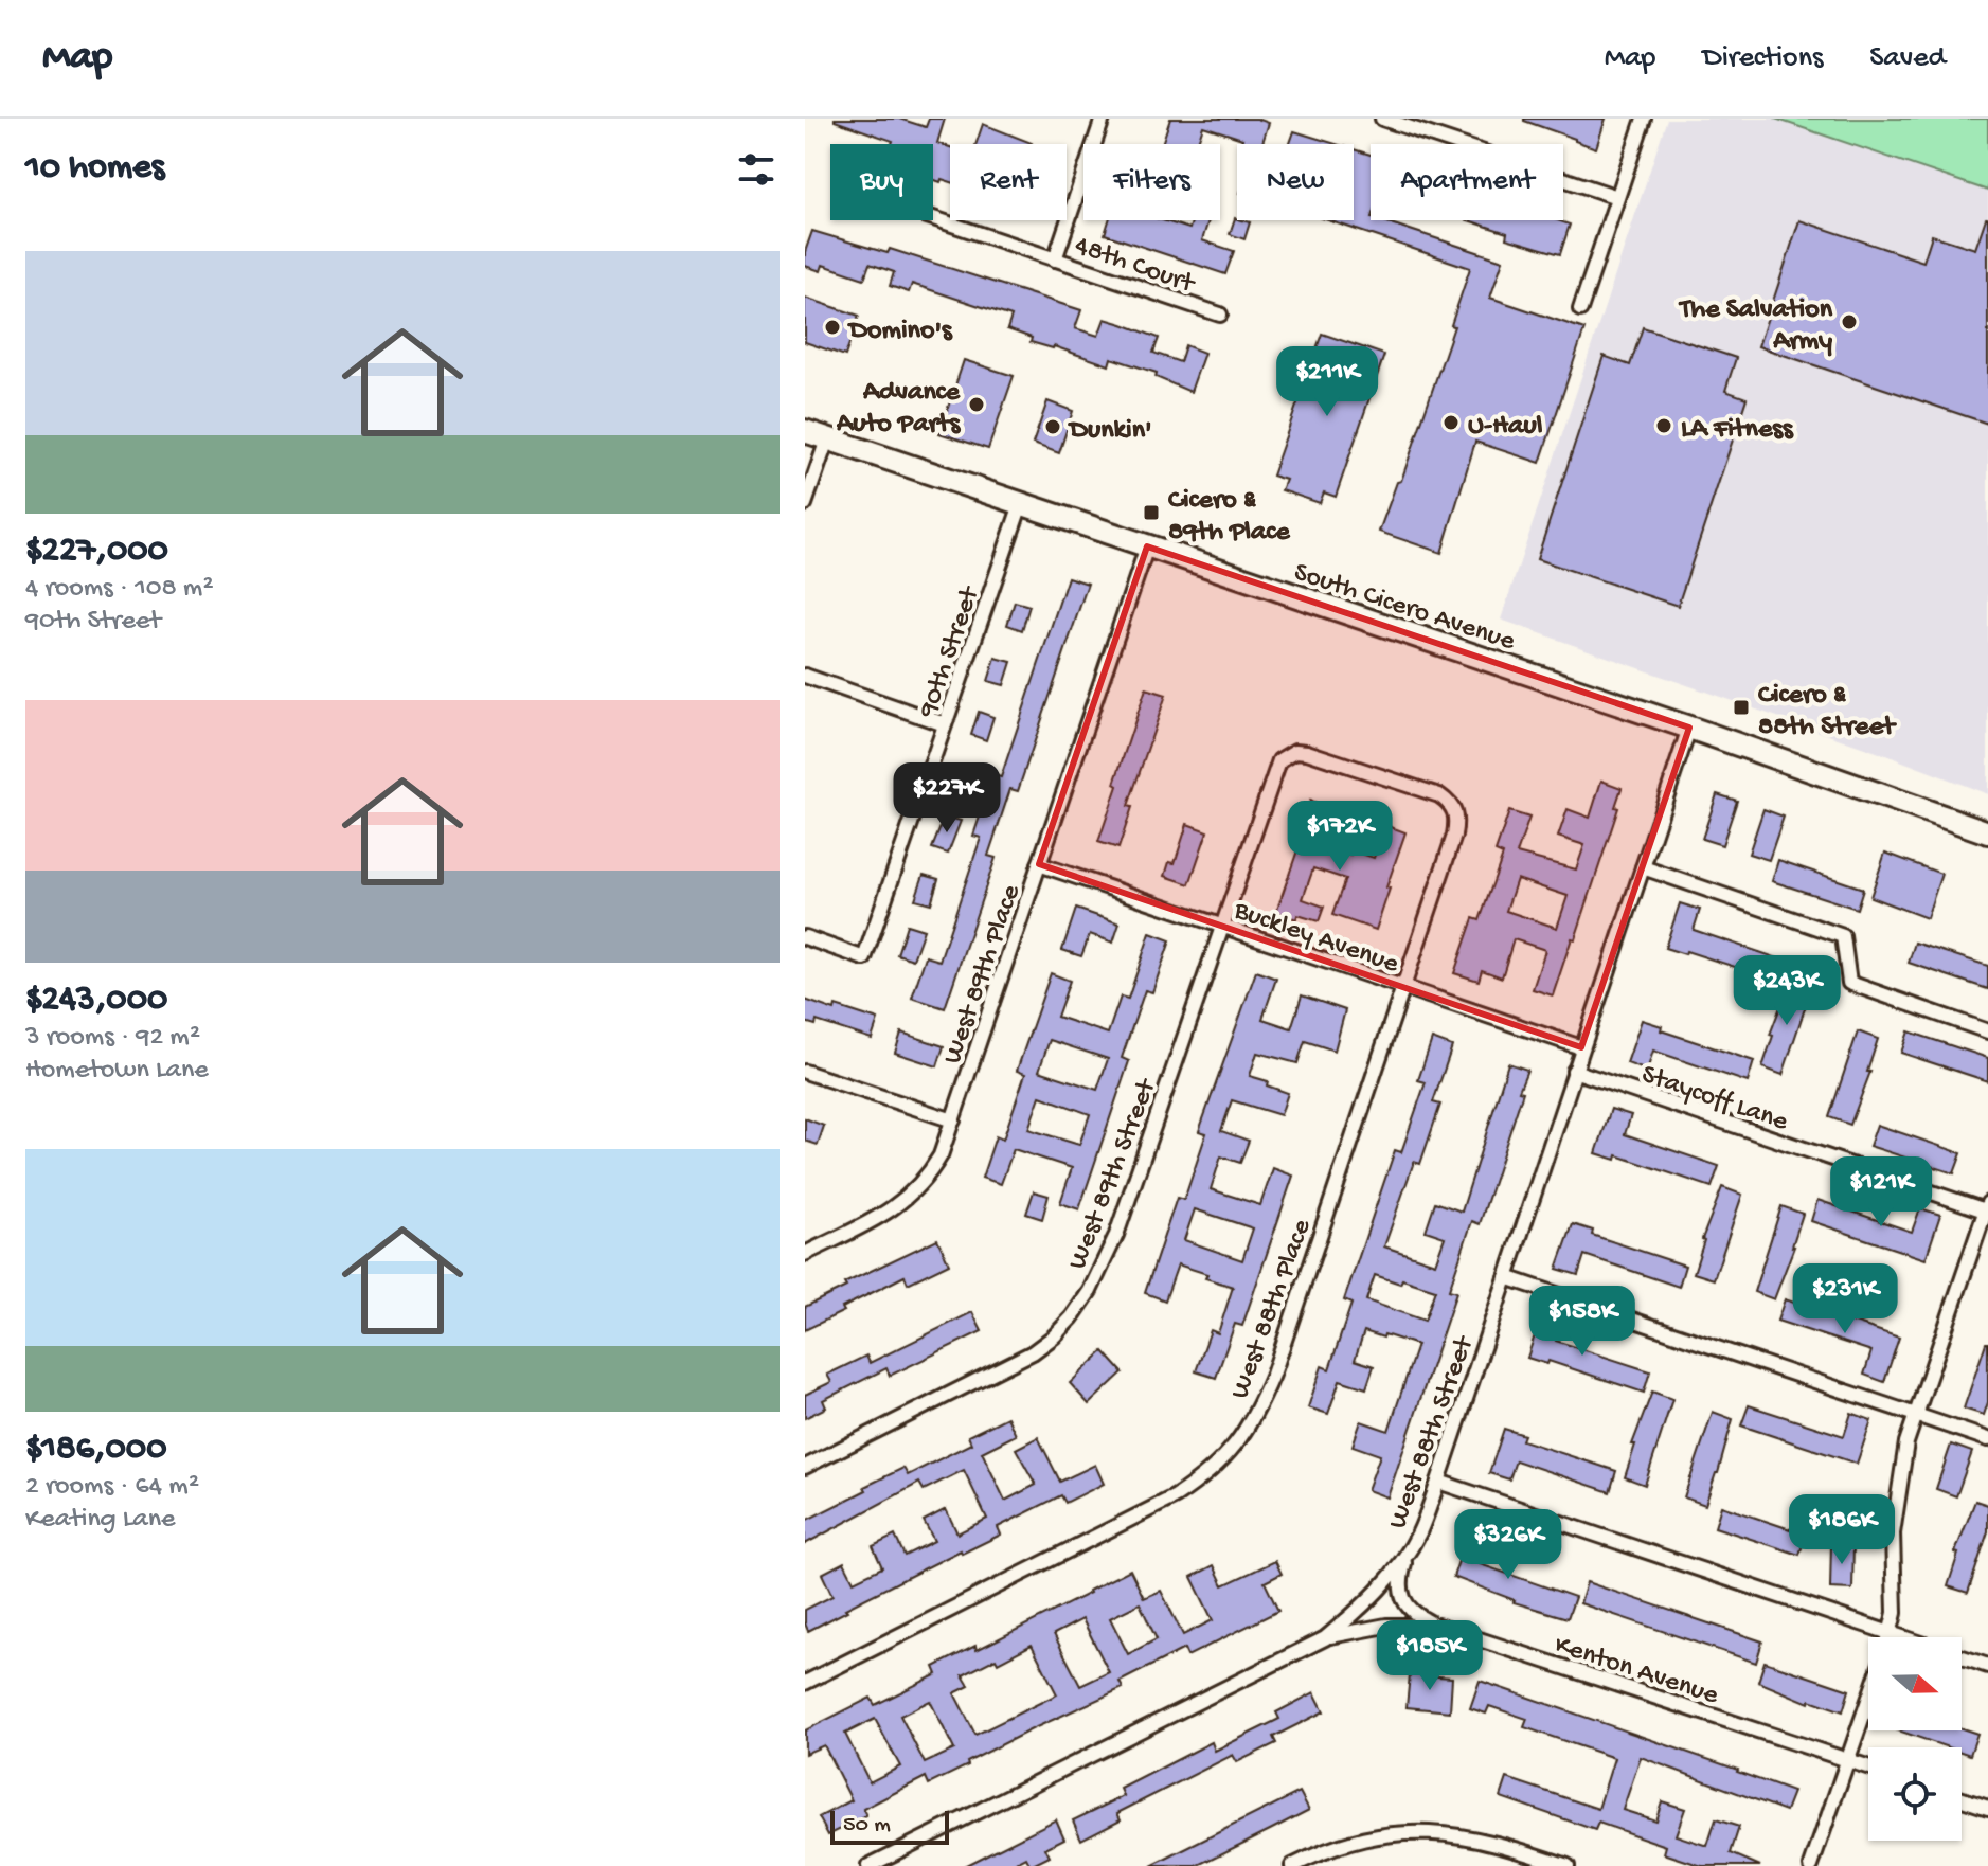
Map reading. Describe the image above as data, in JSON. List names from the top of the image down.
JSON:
{
  "streets": {
    "main road": ["South Cicero Avenue"],
    "street": [
      "48th Court",
      "90th Street",
      "Buckley Avenue",
      "West 89th Place",
      "Staycoff Lane",
      "West 89th Street",
      "West 88th Place",
      "West 88th Street",
      "Kenton Avenue"
    ]
  },
  "crossings": [
    ["South Cicero Avenue", "90th Street"],
    ["South Cicero Avenue", "West 89th Place"],
    ["South Cicero Avenue", "West 88th Street"],
    ["Buckley Avenue", "West 89th Place"],
    ["Buckley Avenue", "West 89th Street"],
    ["Buckley Avenue", "West 88th Place"],
    ["Buckley Avenue", "West 88th Street"],
    ["Staycoff Lane", "West 88th Street"],
    ["West 89th Street", "West 88th Place"],
    ["West 88th Street", "Kenton Avenue"]
  ],
  "places": {
    "other": [
      "The Salvation Army",
      "Domino's",
      "Advance Auto Parts",
      "U-Haul",
      "LA Fitness",
      "Dunkin'"
    ],
    "transit": ["Cicero & 89th Place", "Cicero & 88th Street"]
  },
  "scale_bar": "50 m",
  "north": "right",
  "page": {
    "header": "Map",
    "nav": ["Map", "Directions", "Saved"],
    "heading": "10 homes",
    "chip": [
      "Buy",
      "Rent",
      "Filters",
      "New",
      "Apartment"
    ],
    "list": [
      {
        "name": "$227,000",
        "note": "4 rooms · 108 m² · 90th Street"
      },
      {
        "name": "$243,000",
        "note": "3 rooms · 92 m² · Hometown Lane"
      },
      {
        "name": "$186,000",
        "note": "2 rooms · 64 m² · Keating Lane"
      }
    ],
    "price": [
      "$211K",
      "$227K",
      "$172K",
      "$243K",
      "$121K",
      "$231K",
      "$158K",
      "$186K",
      "$326K",
      "$185K"
    ],
    "scale": "50 m"
  }
}
